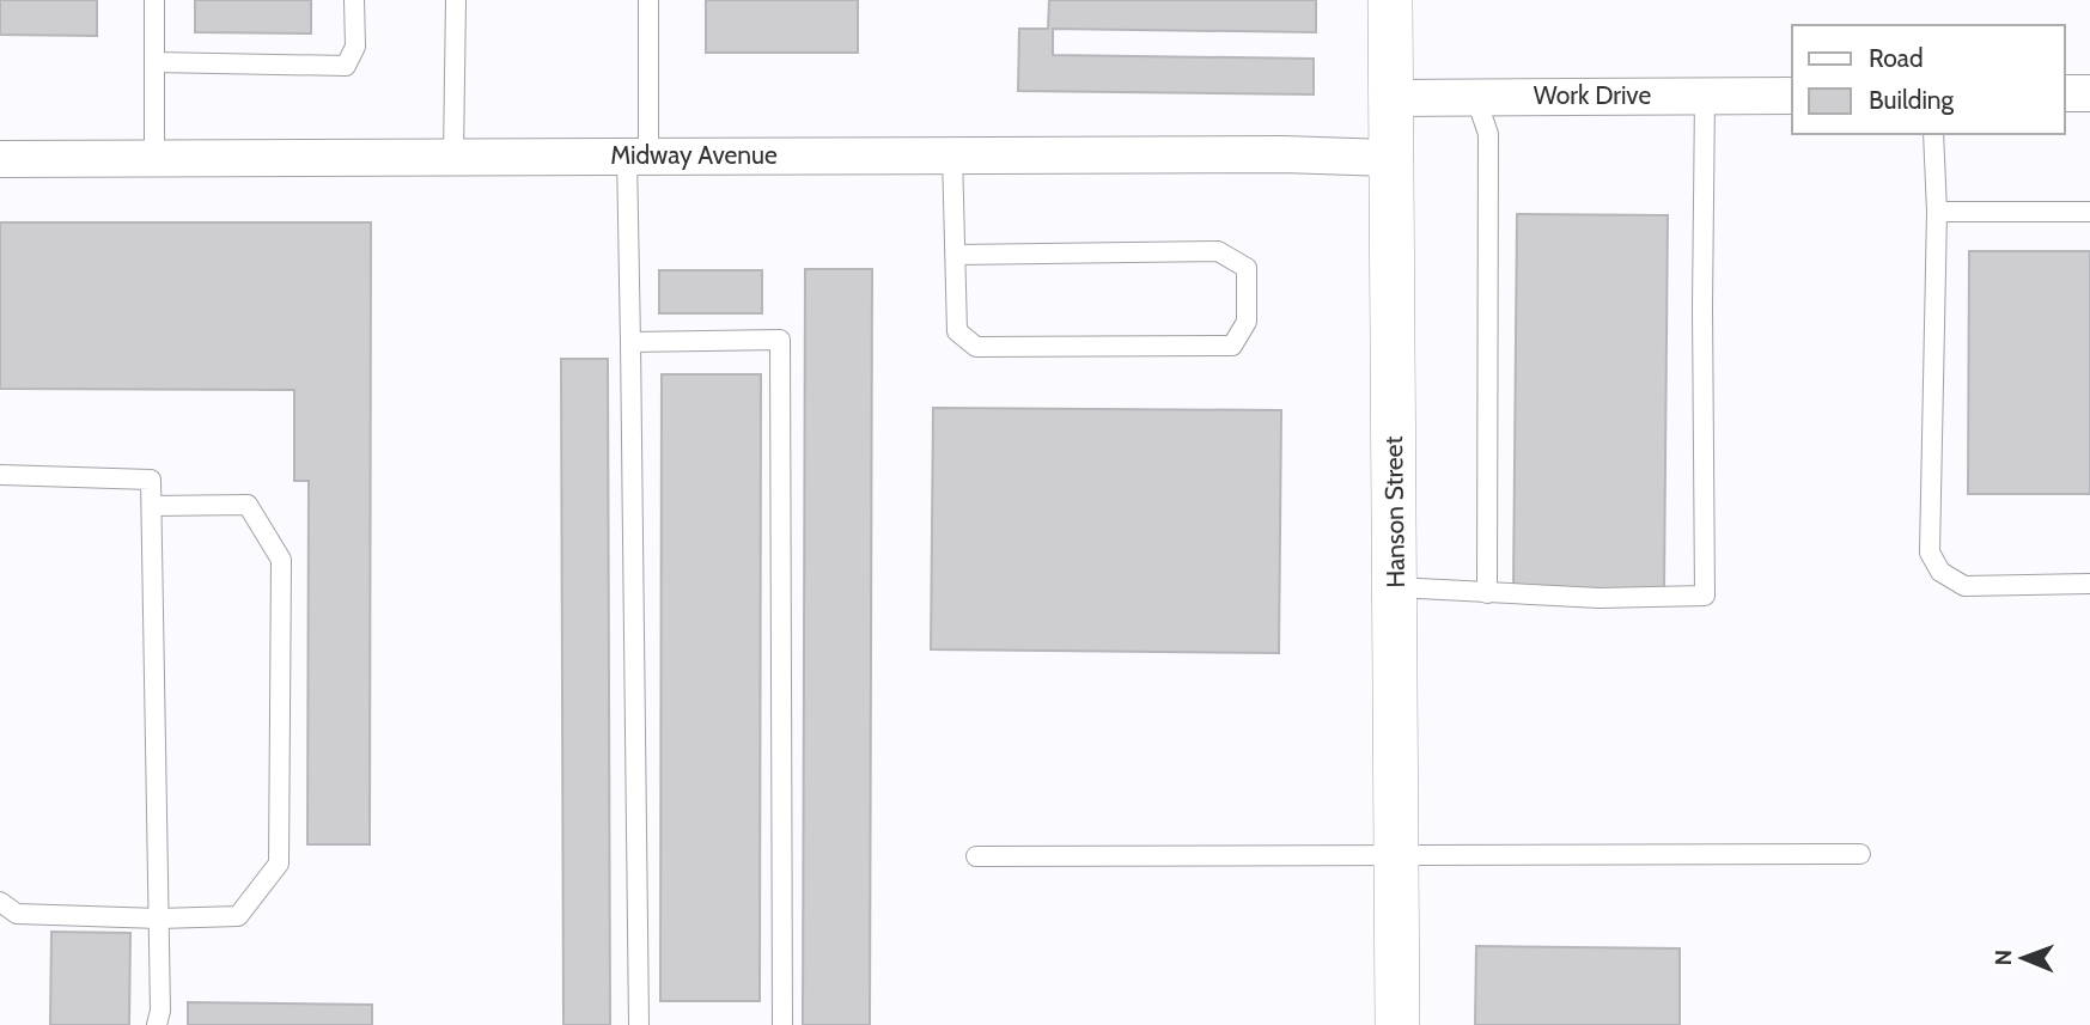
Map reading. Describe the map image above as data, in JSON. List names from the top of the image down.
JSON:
{
  "streets": {
    "street": ["Work Drive", "Midway Avenue", "Hanson Street"]
  },
  "crossings": [
    ["Work Drive", "Hanson Street"],
    ["Midway Avenue", "Hanson Street"]
  ],
  "legend": ["Road", "Building"],
  "north": "left"
}
